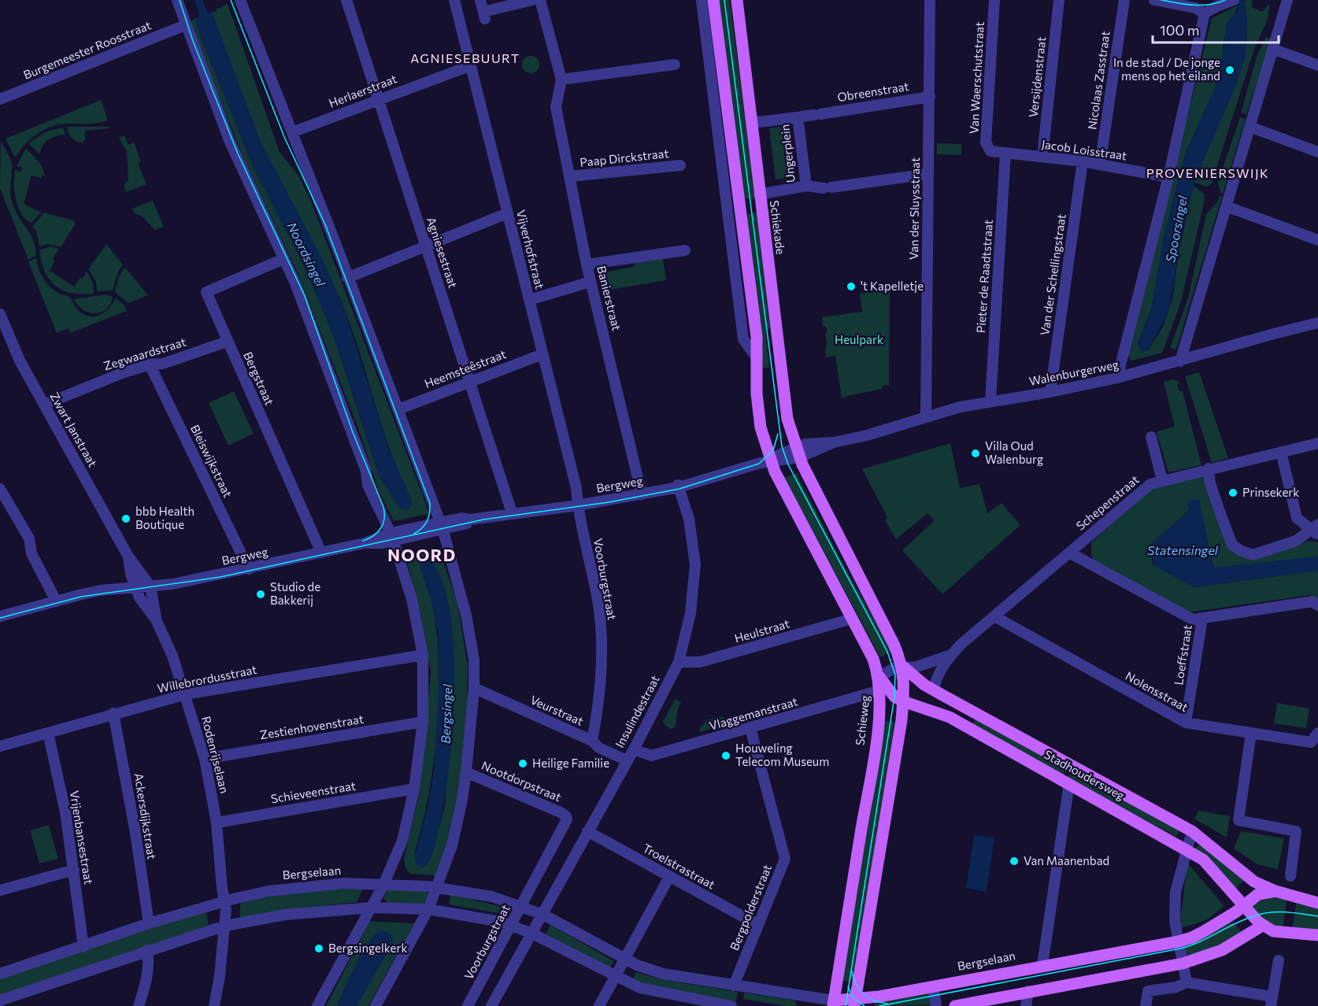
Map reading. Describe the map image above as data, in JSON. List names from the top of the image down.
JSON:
{
  "streets": {
    "main road": [
      "Schiekade",
      "Schieweg",
      "Stadhoudersweg",
      "Bergselaan"
    ],
    "street": [
      "Burgemeester Roosstraat",
      "Versijdenstraat",
      "Van Waerschutstraat",
      "Nicolaas Zasstraat",
      "Herlaerstraat",
      "Obreenstraat",
      "Jacob Loisstraat",
      "Ungerplein",
      "Paap Dirckstraat",
      "Van der Sluysstraat",
      "Vijverhofstraat",
      "Agniesestraat",
      "Van der Schellingstraat",
      "Pieter de Raadtstraat",
      "Banierstraat",
      "Zegwaardstraat",
      "Heemsteêstraat",
      "Walenburgerweg",
      "Bergstraat",
      "Zwart Janstraat",
      "Bleiswijkstraat",
      "Bergweg",
      "Schepenstraat",
      "Voorburgstraat",
      "Heulstraat",
      "Loeffstraat",
      "Willebrordusstraat",
      "Nolensstraat",
      "Veurstraat",
      "Insulindestraat",
      "Vlaggemanstraat",
      "Zestienhovenstraat",
      "Rodenrijselaan",
      "Nootdorpstraat",
      "Schieveenstraat",
      "Ackersdijkstraat",
      "Vrijenbansestraat",
      "Troelstrastraat",
      "Bergpolderstraat"
    ]
  },
  "crossings": [
    ["Versijdenstraat", "Jacob Loisstraat"],
    ["Van Waerschutstraat", "Jacob Loisstraat"],
    ["Van Waerschutstraat", "Pieter de Raadtstraat"],
    ["Nicolaas Zasstraat", "Jacob Loisstraat"],
    ["Herlaerstraat", "Vijverhofstraat"],
    ["Herlaerstraat", "Agniesestraat"],
    ["Obreenstraat", "Ungerplein"],
    ["Obreenstraat", "Van der Sluysstraat"],
    ["Jacob Loisstraat", "Van der Schellingstraat"],
    ["Jacob Loisstraat", "Pieter de Raadtstraat"],
    ["Ungerplein", "Schiekade"],
    ["Paap Dirckstraat", "Banierstraat"],
    ["Van der Sluysstraat", "Walenburgerweg"],
    ["Schiekade", "Walenburgerweg"],
    ["Vijverhofstraat", "Heemsteêstraat"],
    ["Vijverhofstraat", "Bergweg"],
    ["Vijverhofstraat", "Voorburgstraat"],
    ["Agniesestraat", "Heemsteêstraat"],
    ["Agniesestraat", "Bergweg"],
    ["Van der Schellingstraat", "Walenburgerweg"],
    ["Pieter de Raadtstraat", "Walenburgerweg"],
    ["Banierstraat", "Bergweg"],
    ["Zegwaardstraat", "Bergstraat"],
    ["Zegwaardstraat", "Zwart Janstraat"],
    ["Zegwaardstraat", "Bleiswijkstraat"],
    ["Walenburgerweg", "Bergweg"],
    ["Walenburgerweg", "Schieweg"],
    ["Bergstraat", "Bergweg"],
    ["Zwart Janstraat", "Bergweg"],
    ["Zwart Janstraat", "Rodenrijselaan"],
    ["Bleiswijkstraat", "Bergweg"],
    ["Bergweg", "Voorburgstraat"],
    ["Bergweg", "Insulindestraat"],
    ["Bergweg", "Schieweg"],
    ["Bergweg", "Rodenrijselaan"],
    ["Schepenstraat", "Nolensstraat"],
    ["Schepenstraat", "Schieweg"],
    ["Schepenstraat", "Stadhoudersweg"],
    ["Voorburgstraat", "Veurstraat"],
    ["Voorburgstraat", "Nootdorpstraat"],
    ["Voorburgstraat", "Bergselaan"],
    ["Heulstraat", "Insulindestraat"],
    ["Heulstraat", "Schieweg"],
    ["Loeffstraat", "Nolensstraat"],
    ["Willebrordusstraat", "Rodenrijselaan"],
    ["Willebrordusstraat", "Ackersdijkstraat"],
    ["Willebrordusstraat", "Vrijenbansestraat"],
    ["Veurstraat", "Insulindestraat"],
    ["Insulindestraat", "Vlaggemanstraat"],
    ["Insulindestraat", "Troelstrastraat"],
    ["Insulindestraat", "Bergselaan"],
    ["Vlaggemanstraat", "Schieweg"],
    ["Vlaggemanstraat", "Bergpolderstraat"],
    ["Schieweg", "Stadhoudersweg"],
    ["Schieweg", "Bergselaan"],
    ["Zestienhovenstraat", "Rodenrijselaan"],
    ["Rodenrijselaan", "Schieveenstraat"],
    ["Rodenrijselaan", "Bergselaan"],
    ["Stadhoudersweg", "Bergselaan"],
    ["Ackersdijkstraat", "Bergselaan"],
    ["Vrijenbansestraat", "Bergselaan"],
    ["Troelstrastraat", "Bergpolderstraat"],
    ["Bergselaan", "Bergpolderstraat"]
  ],
  "districts": ["AGNIESEBUURT", "PROVENIERSWIJK", "NOORD"],
  "water": [
    "Spoorsingel",
    "Noordsingel",
    "Statensingel",
    "Bergsingel"
  ],
  "parks": ["Heulpark"],
  "places": [
    "In de stad / De jonge mens op het eiland",
    "'t Kapelletje",
    "Villa Oud Walenburg",
    "Prinsekerk",
    "bbb Health Boutique",
    "Studio de Bakkerij",
    "Houweling Telecom Museum",
    "Heilige Familie",
    "Van Maanenbad",
    "Bergsingelkerk"
  ],
  "scale_bar": "100 m"
}
